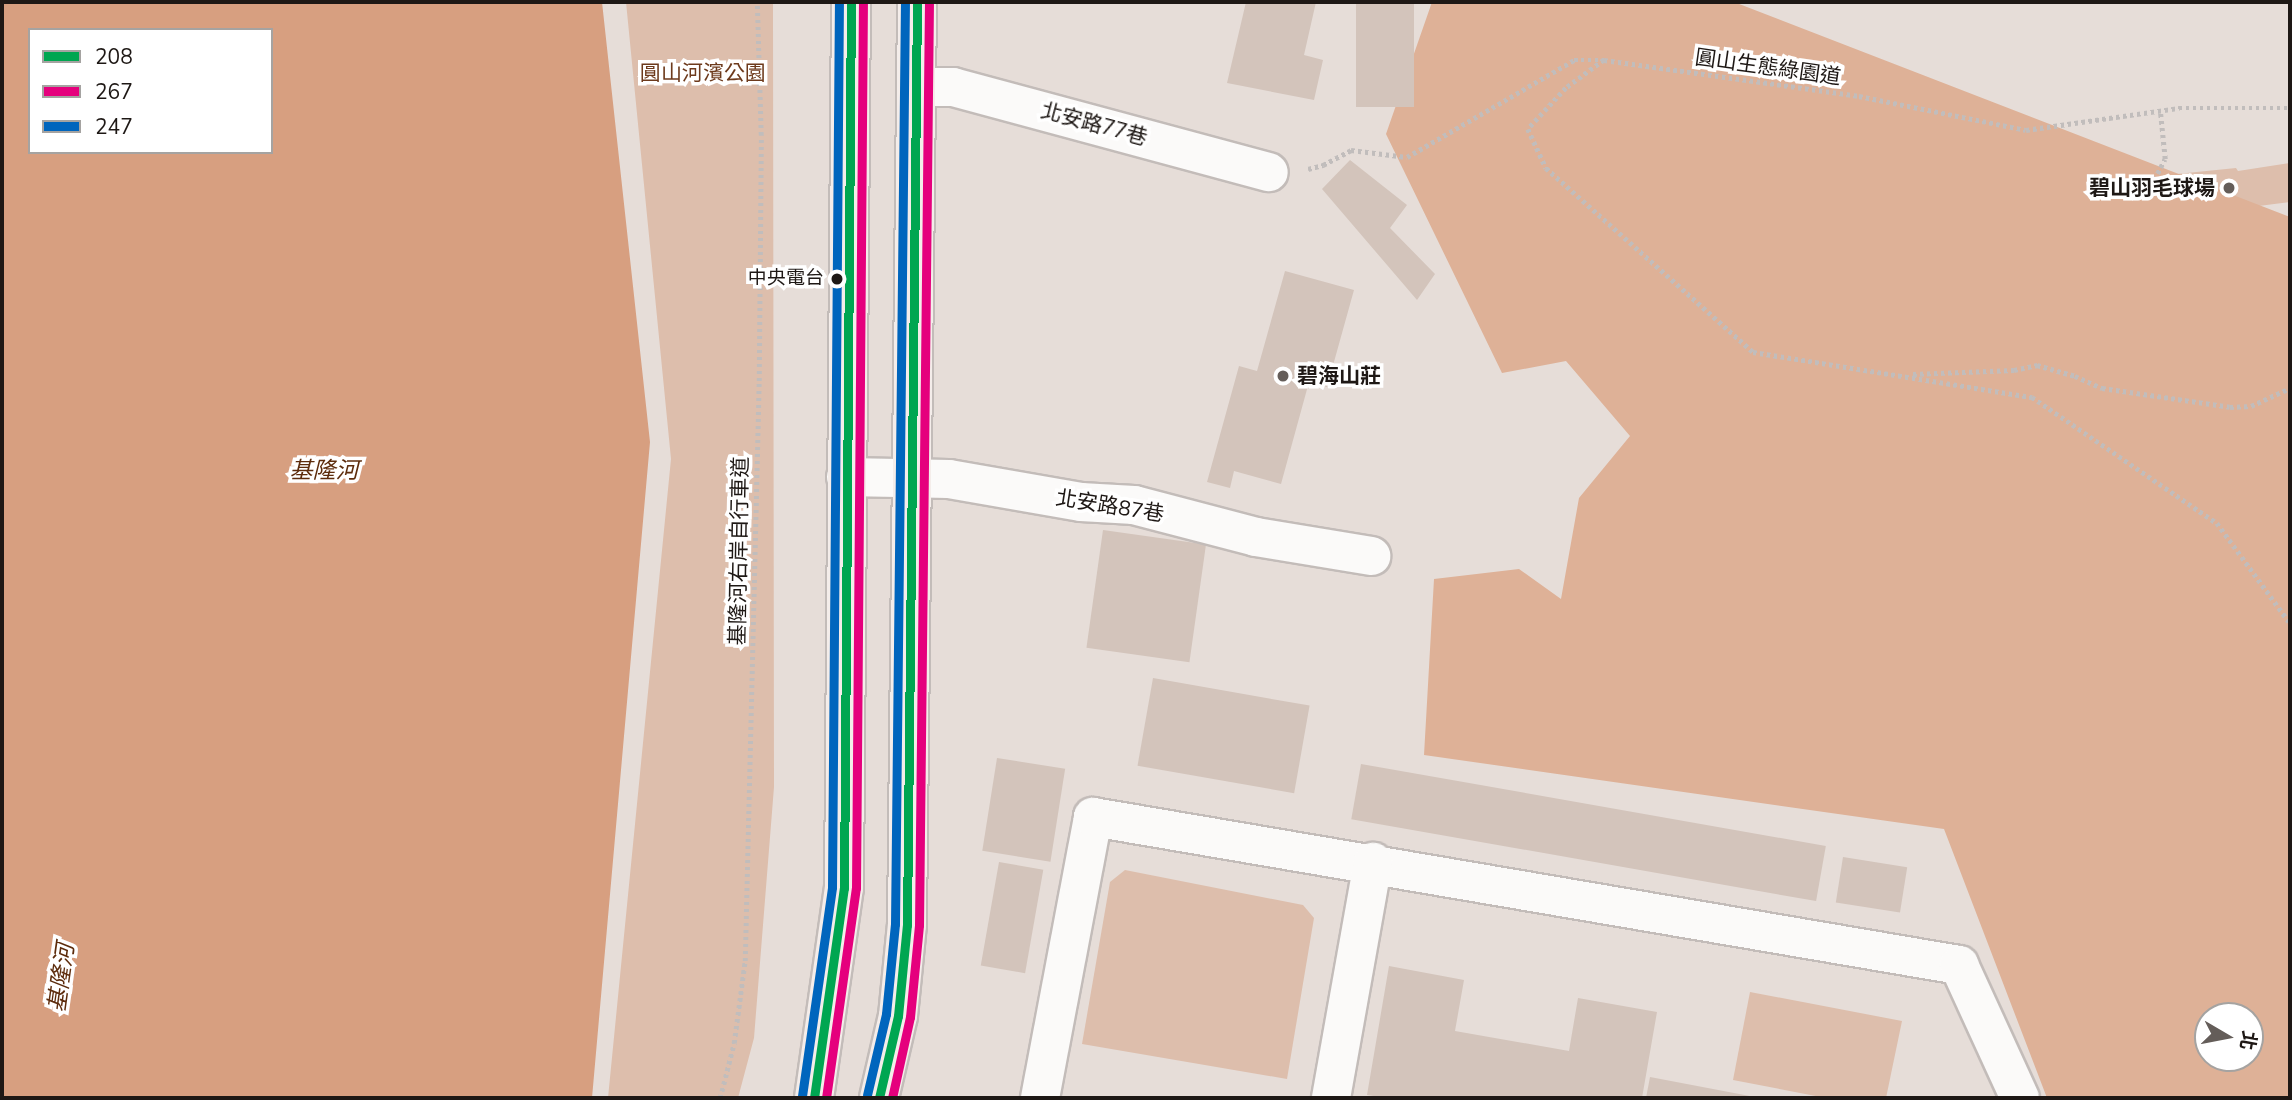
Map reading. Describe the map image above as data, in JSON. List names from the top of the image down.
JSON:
{
  "streets": {
    "lane": ["北安路77巷", "北安路87巷"],
    "path": ["圓山生態綠園道", "基隆河右岸自行車道"]
  },
  "crossings": [
    ["圓山生態綠園道", "北安路77巷"]
  ],
  "water": ["基隆河"],
  "parks": ["圓山河濱公園"],
  "places": ["碧山羽毛球場", "中央電台", "碧海山莊"],
  "lines": ["transit line 208", "transit line 267", "transit line 247"],
  "legend": ["208", "267", "247"],
  "north": "right"
}
